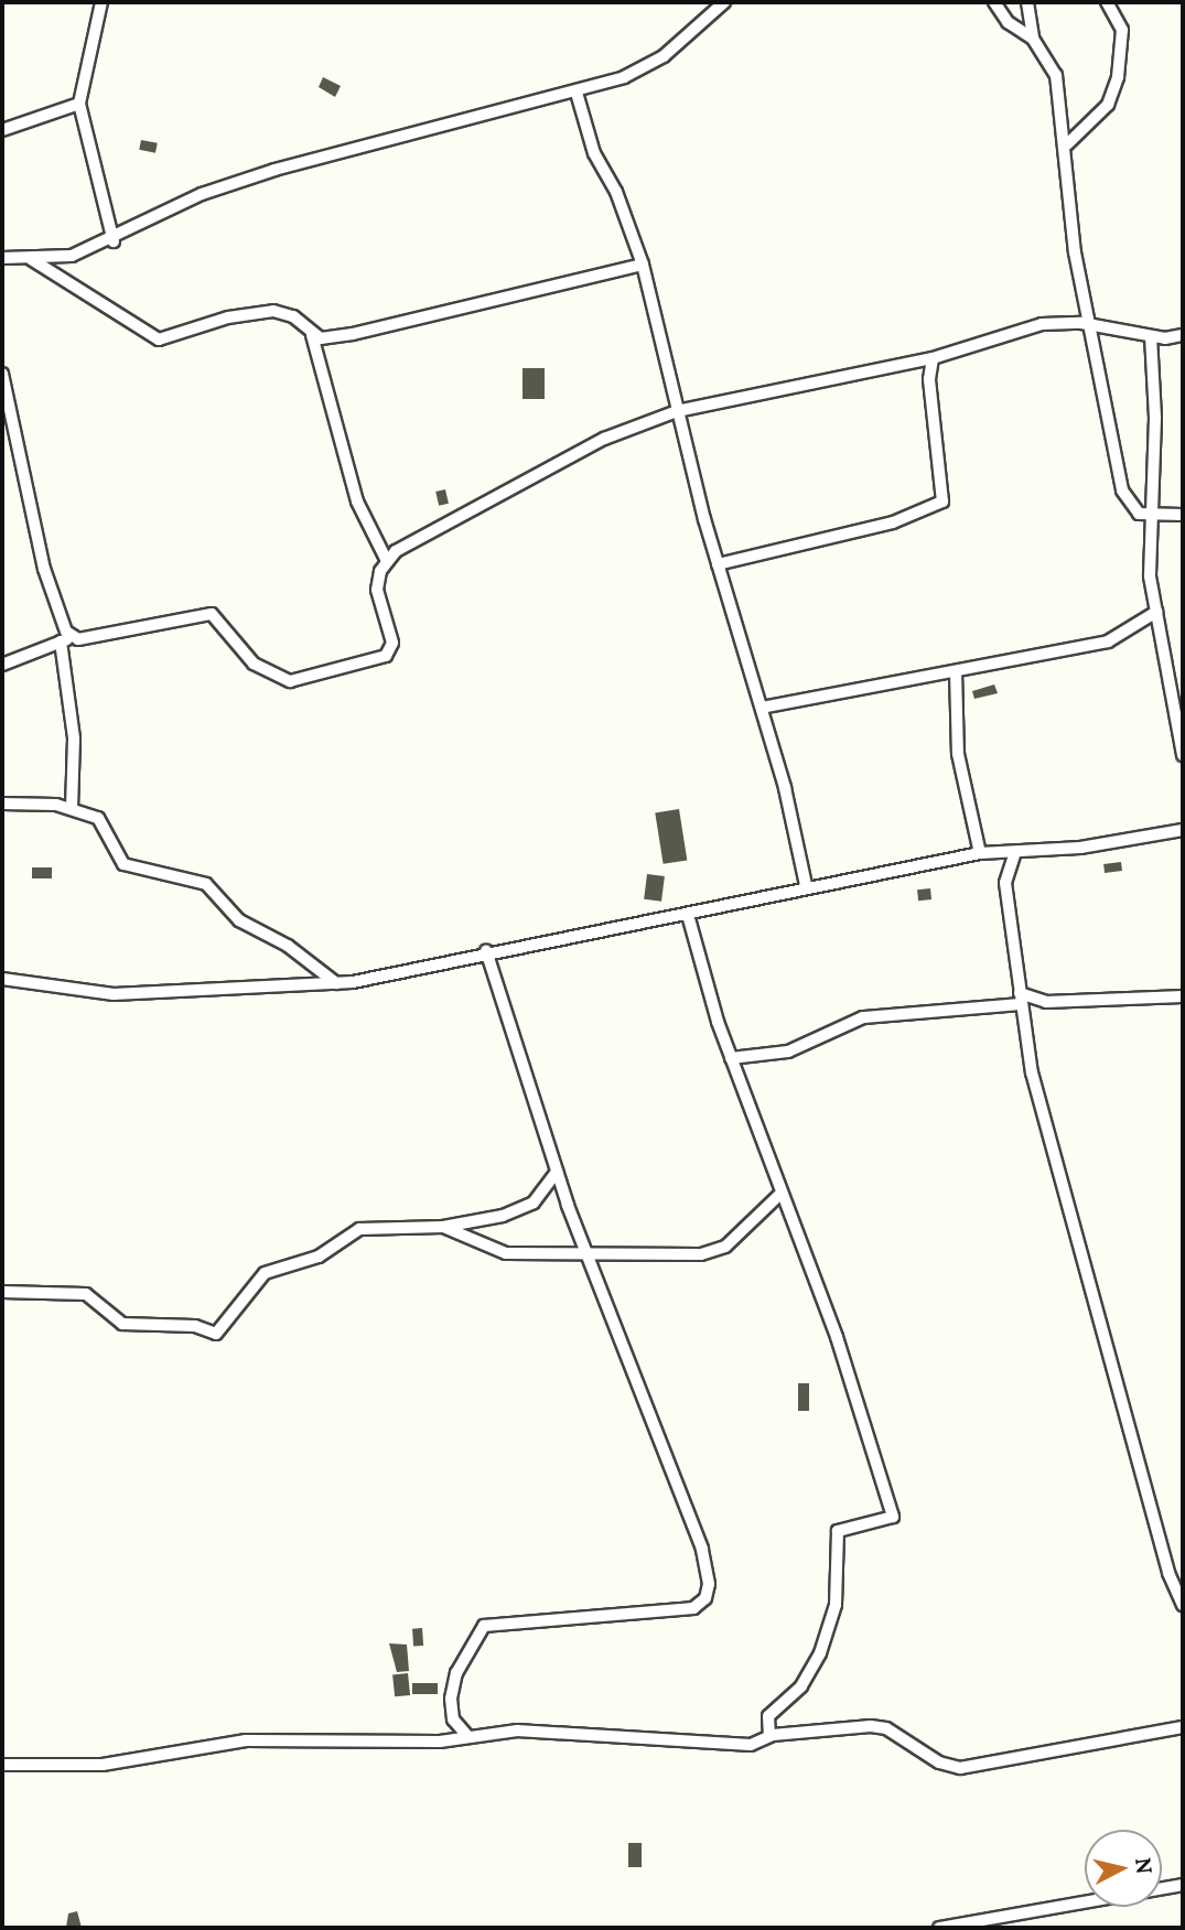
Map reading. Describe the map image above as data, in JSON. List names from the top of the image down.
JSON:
{
  "north": "right"
}
